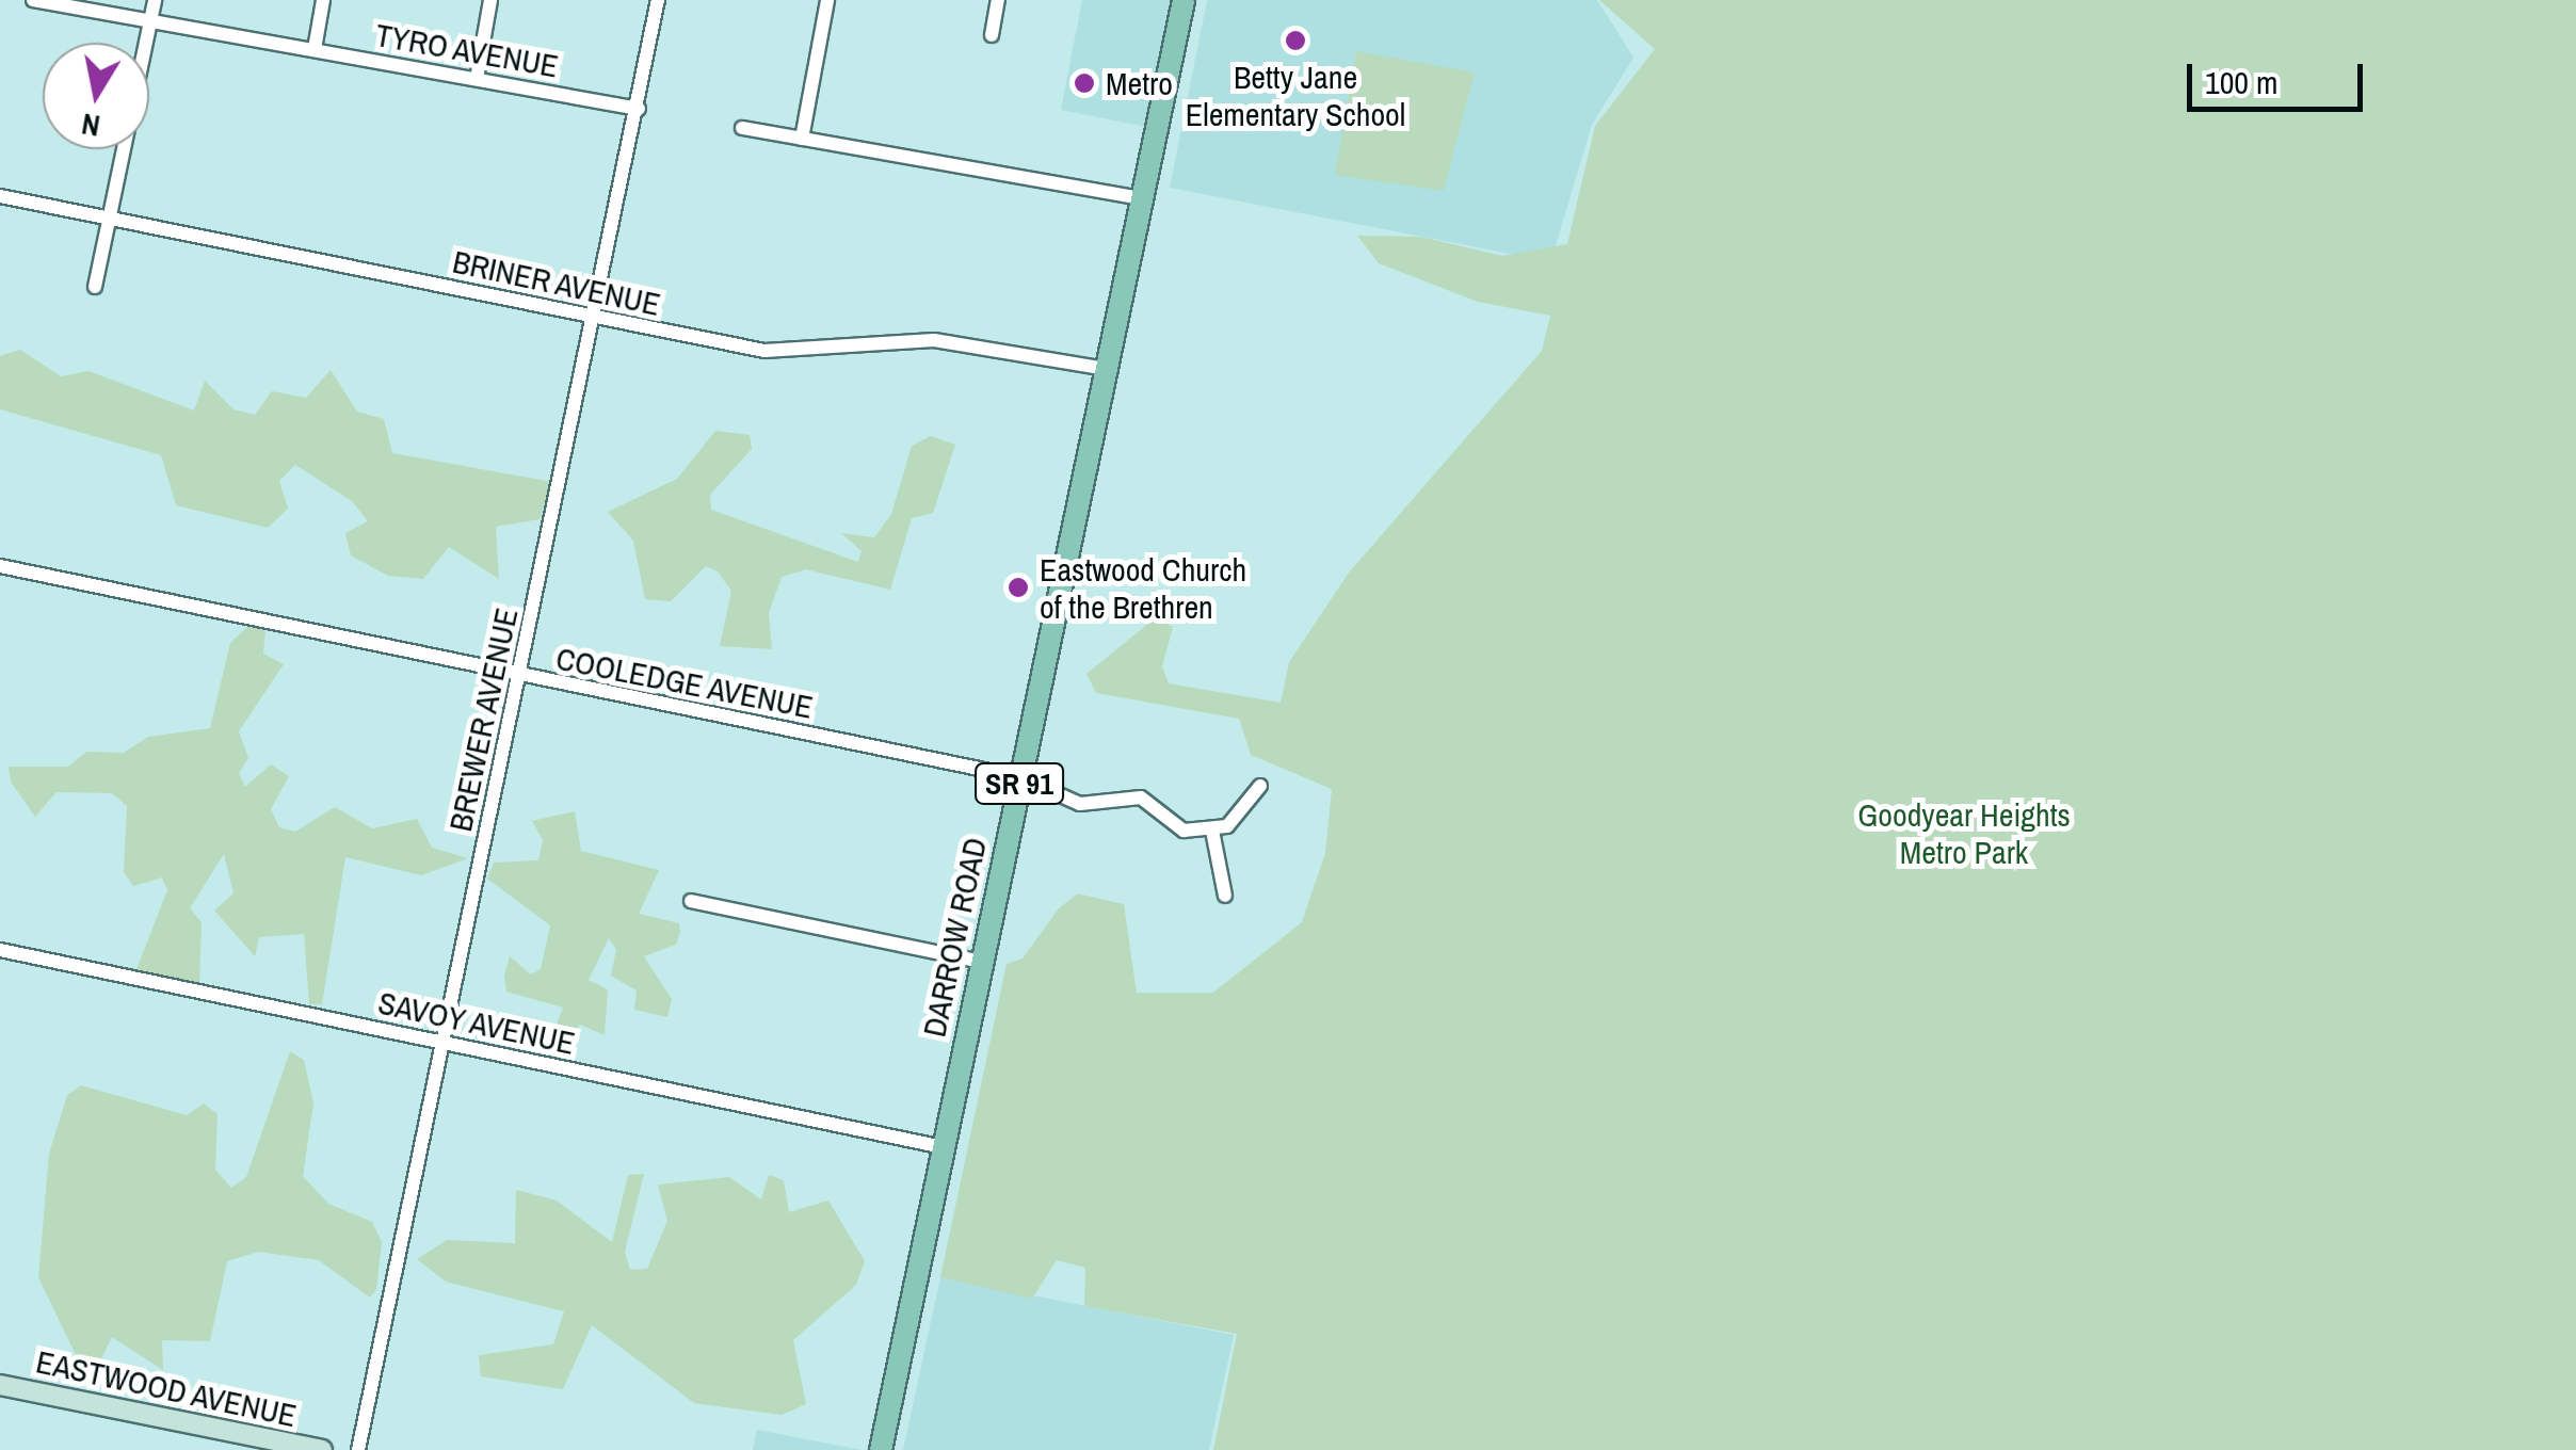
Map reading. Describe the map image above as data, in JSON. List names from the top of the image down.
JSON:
{
  "streets": {
    "main road": ["SR 91", "DARROW ROAD"],
    "street": [
      "TYRO AVENUE",
      "BRINER AVENUE",
      "COOLEDGE AVENUE",
      "BREWER AVENUE",
      "SAVOY AVENUE",
      "EASTWOOD AVENUE"
    ]
  },
  "crossings": [
    ["TYRO AVENUE", "BREWER AVENUE"],
    ["BRINER AVENUE", "BREWER AVENUE"],
    ["BRINER AVENUE", "DARROW ROAD"],
    ["COOLEDGE AVENUE", "BREWER AVENUE"],
    ["COOLEDGE AVENUE", "DARROW ROAD"],
    ["BREWER AVENUE", "SAVOY AVENUE"],
    ["DARROW ROAD", "SAVOY AVENUE"]
  ],
  "parks": ["Goodyear Heights Metro Park"],
  "places": ["Betty Jane Elementary School", "Metro", "Eastwood Church of the Brethren"],
  "scale_bar": "100 m",
  "north": "bottom"
}
